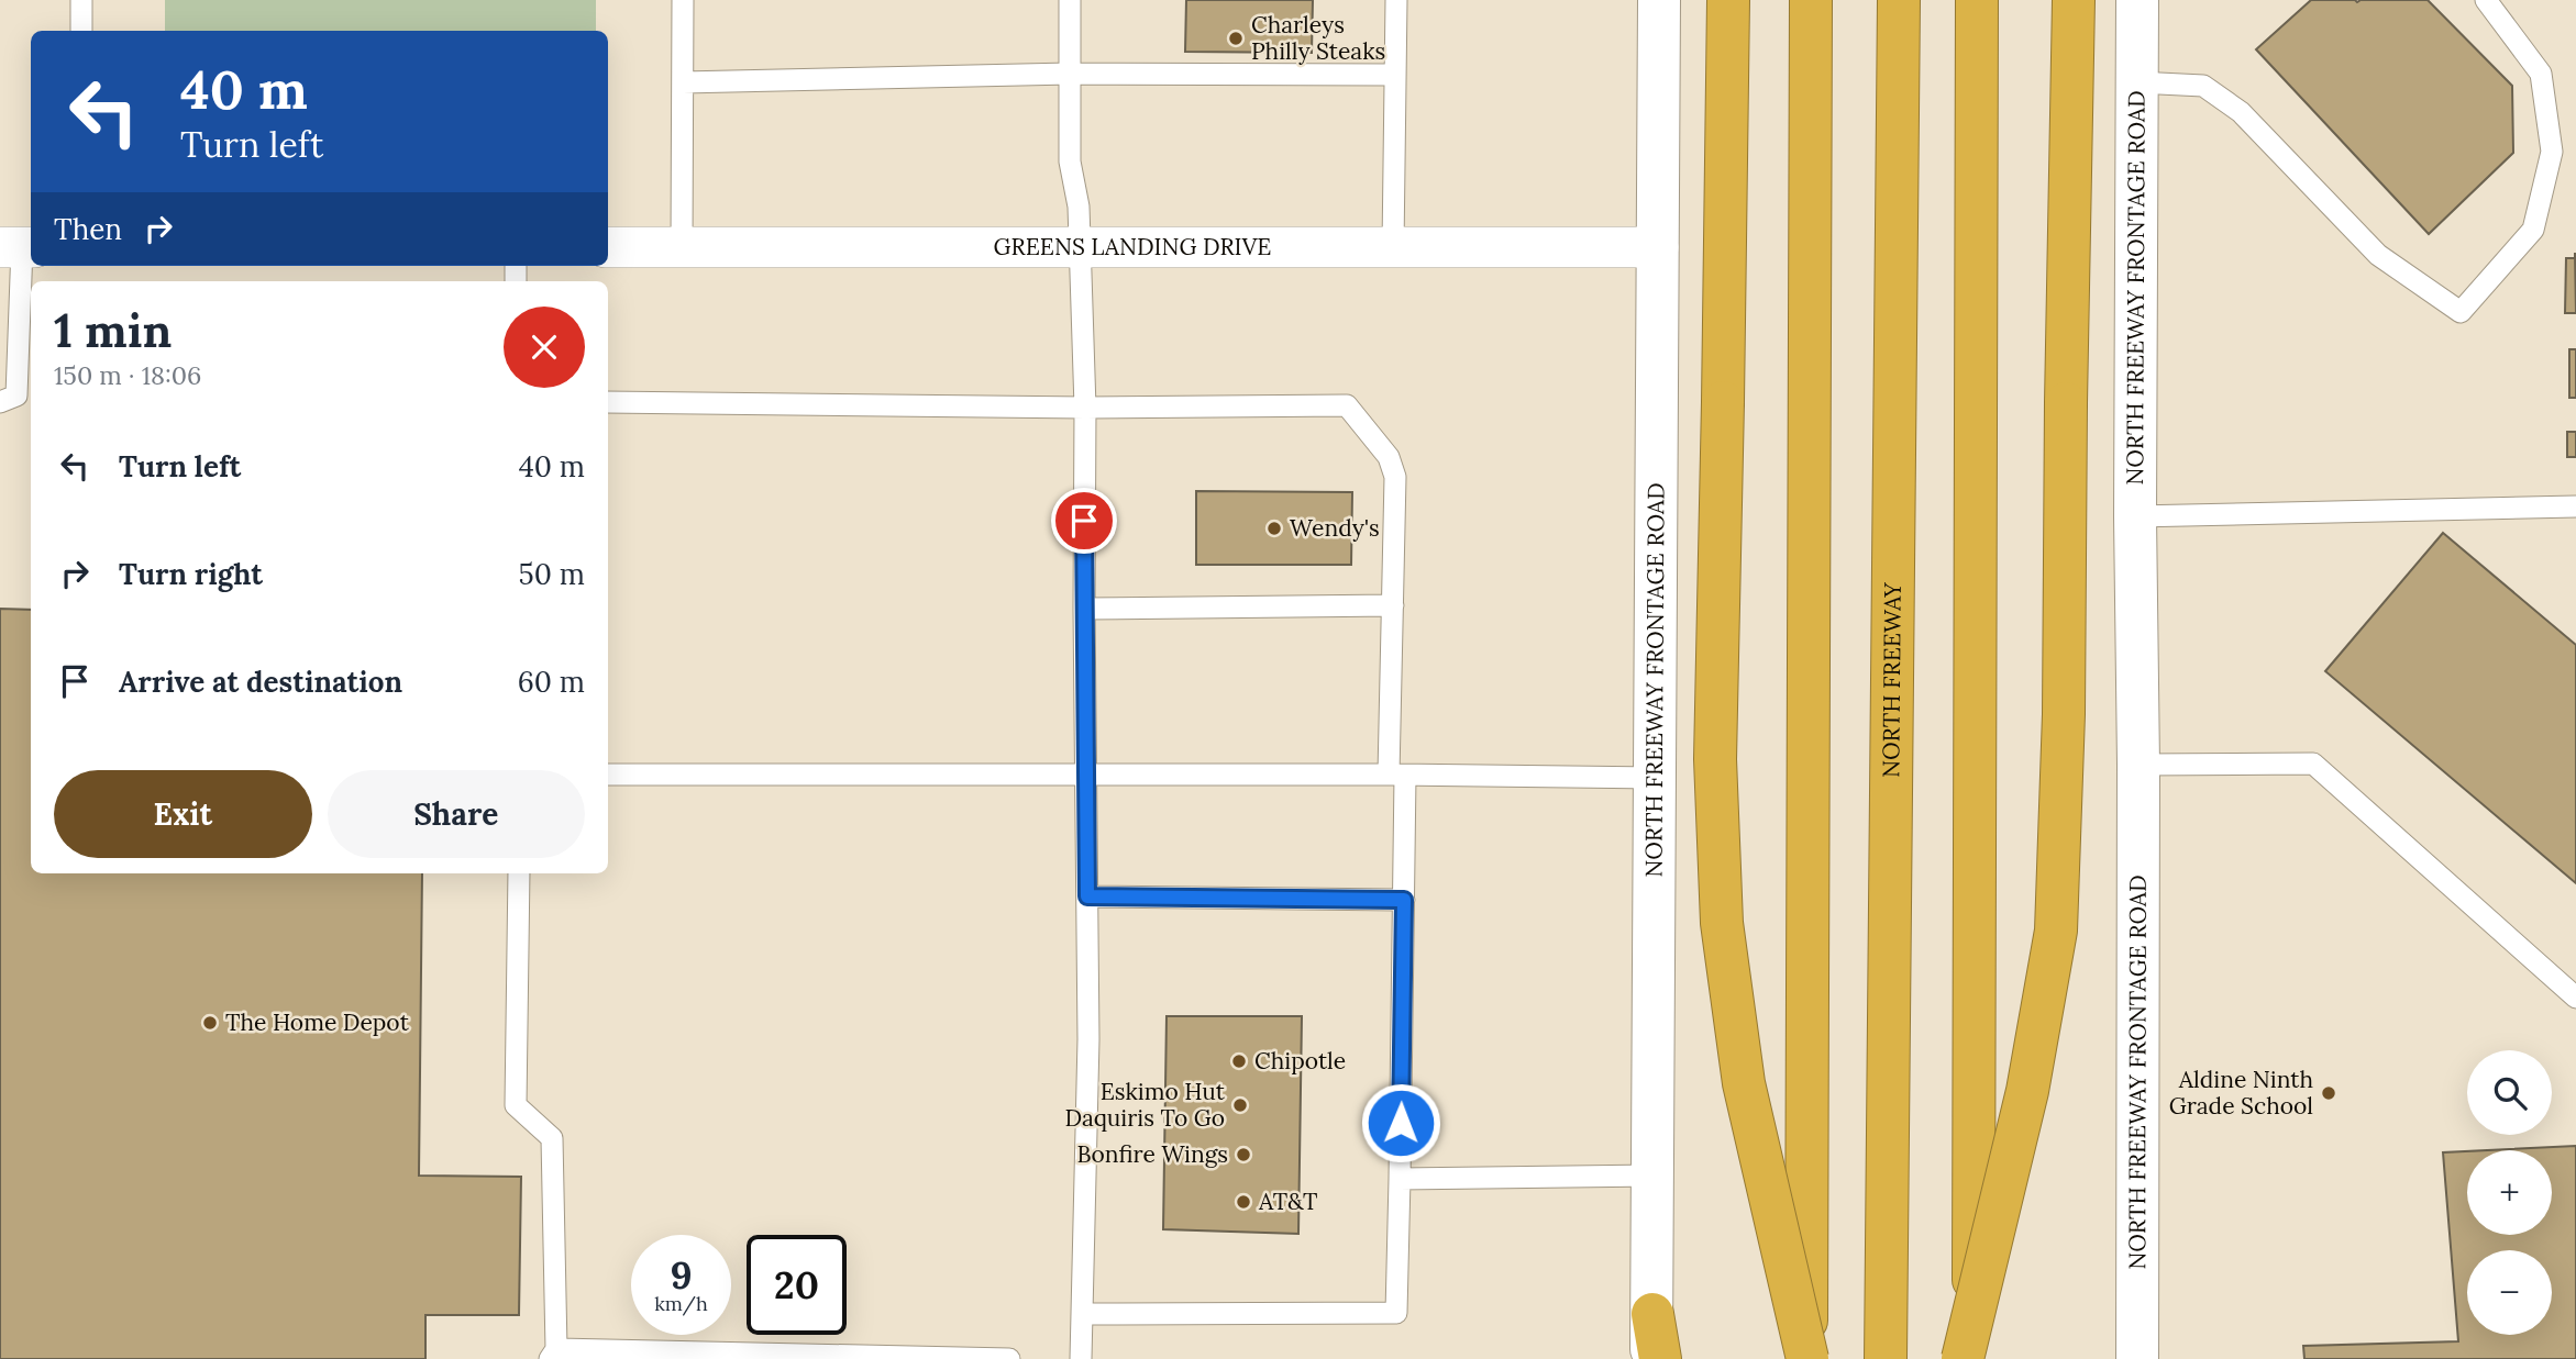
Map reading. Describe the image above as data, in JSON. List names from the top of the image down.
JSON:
{
  "streets": {
    "highway": ["NORTH FREEWAY"],
    "main road": ["NORTH FREEWAY FRONTAGE ROAD"],
    "street": ["GREENS LANDING DRIVE"]
  },
  "crossings": [
    ["GREENS LANDING DRIVE", "NORTH FREEWAY FRONTAGE ROAD"]
  ],
  "places": [
    "Charleys Philly Steaks",
    "Wendy's",
    "The Home Depot",
    "Chipotle",
    "Aldine Ninth Grade School",
    "Eskimo Hut Daquiris To Go",
    "Bonfire Wings",
    "AT&T"
  ],
  "page": {
    "turn": ["40 m", "Turn left"],
    "then": "Then",
    "heading": ["1 min", "150 m · 18:06"],
    "list": [
      {
        "name": "Turn left",
        "value": "40 m"
      },
      {
        "name": "Turn right",
        "value": "50 m"
      },
      {
        "name": "Arrive at destination",
        "value": "60 m"
      }
    ],
    "buttons": ["Exit", "Share"],
    "map_buttons": ["+", "−"],
    "speed": "9 km/h",
    "limit": "20"
  }
}
